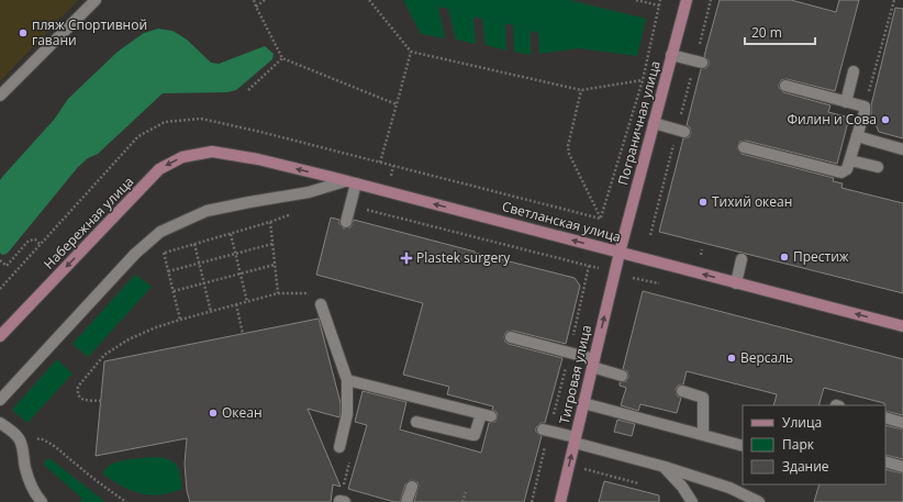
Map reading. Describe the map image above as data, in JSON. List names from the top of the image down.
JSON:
{
  "streets": {
    "main road": [
      "Пограничная улица",
      "Светланская улица",
      "Набережная улица",
      "Тигровая улица"
    ]
  },
  "crossings": [
    ["Пограничная улица", "Светланская улица"],
    ["Пограничная улица", "Тигровая улица"],
    ["Светланская улица", "Набережная улица"],
    ["Светланская улица", "Тигровая улица"]
  ],
  "one_way": ["Светланская улица", "Набережная улица", "Тигровая улица"],
  "places": {
    "other": [
      "пляж Спортивной гавани",
      "Филин и Сова",
      "Тихий океан",
      "Престиж",
      "Версаль",
      "Океан"
    ],
    "health": ["Plastek surgery"]
  },
  "legend": ["Улица", "Парк", "Здание"],
  "scale_bar": "20 m"
}
